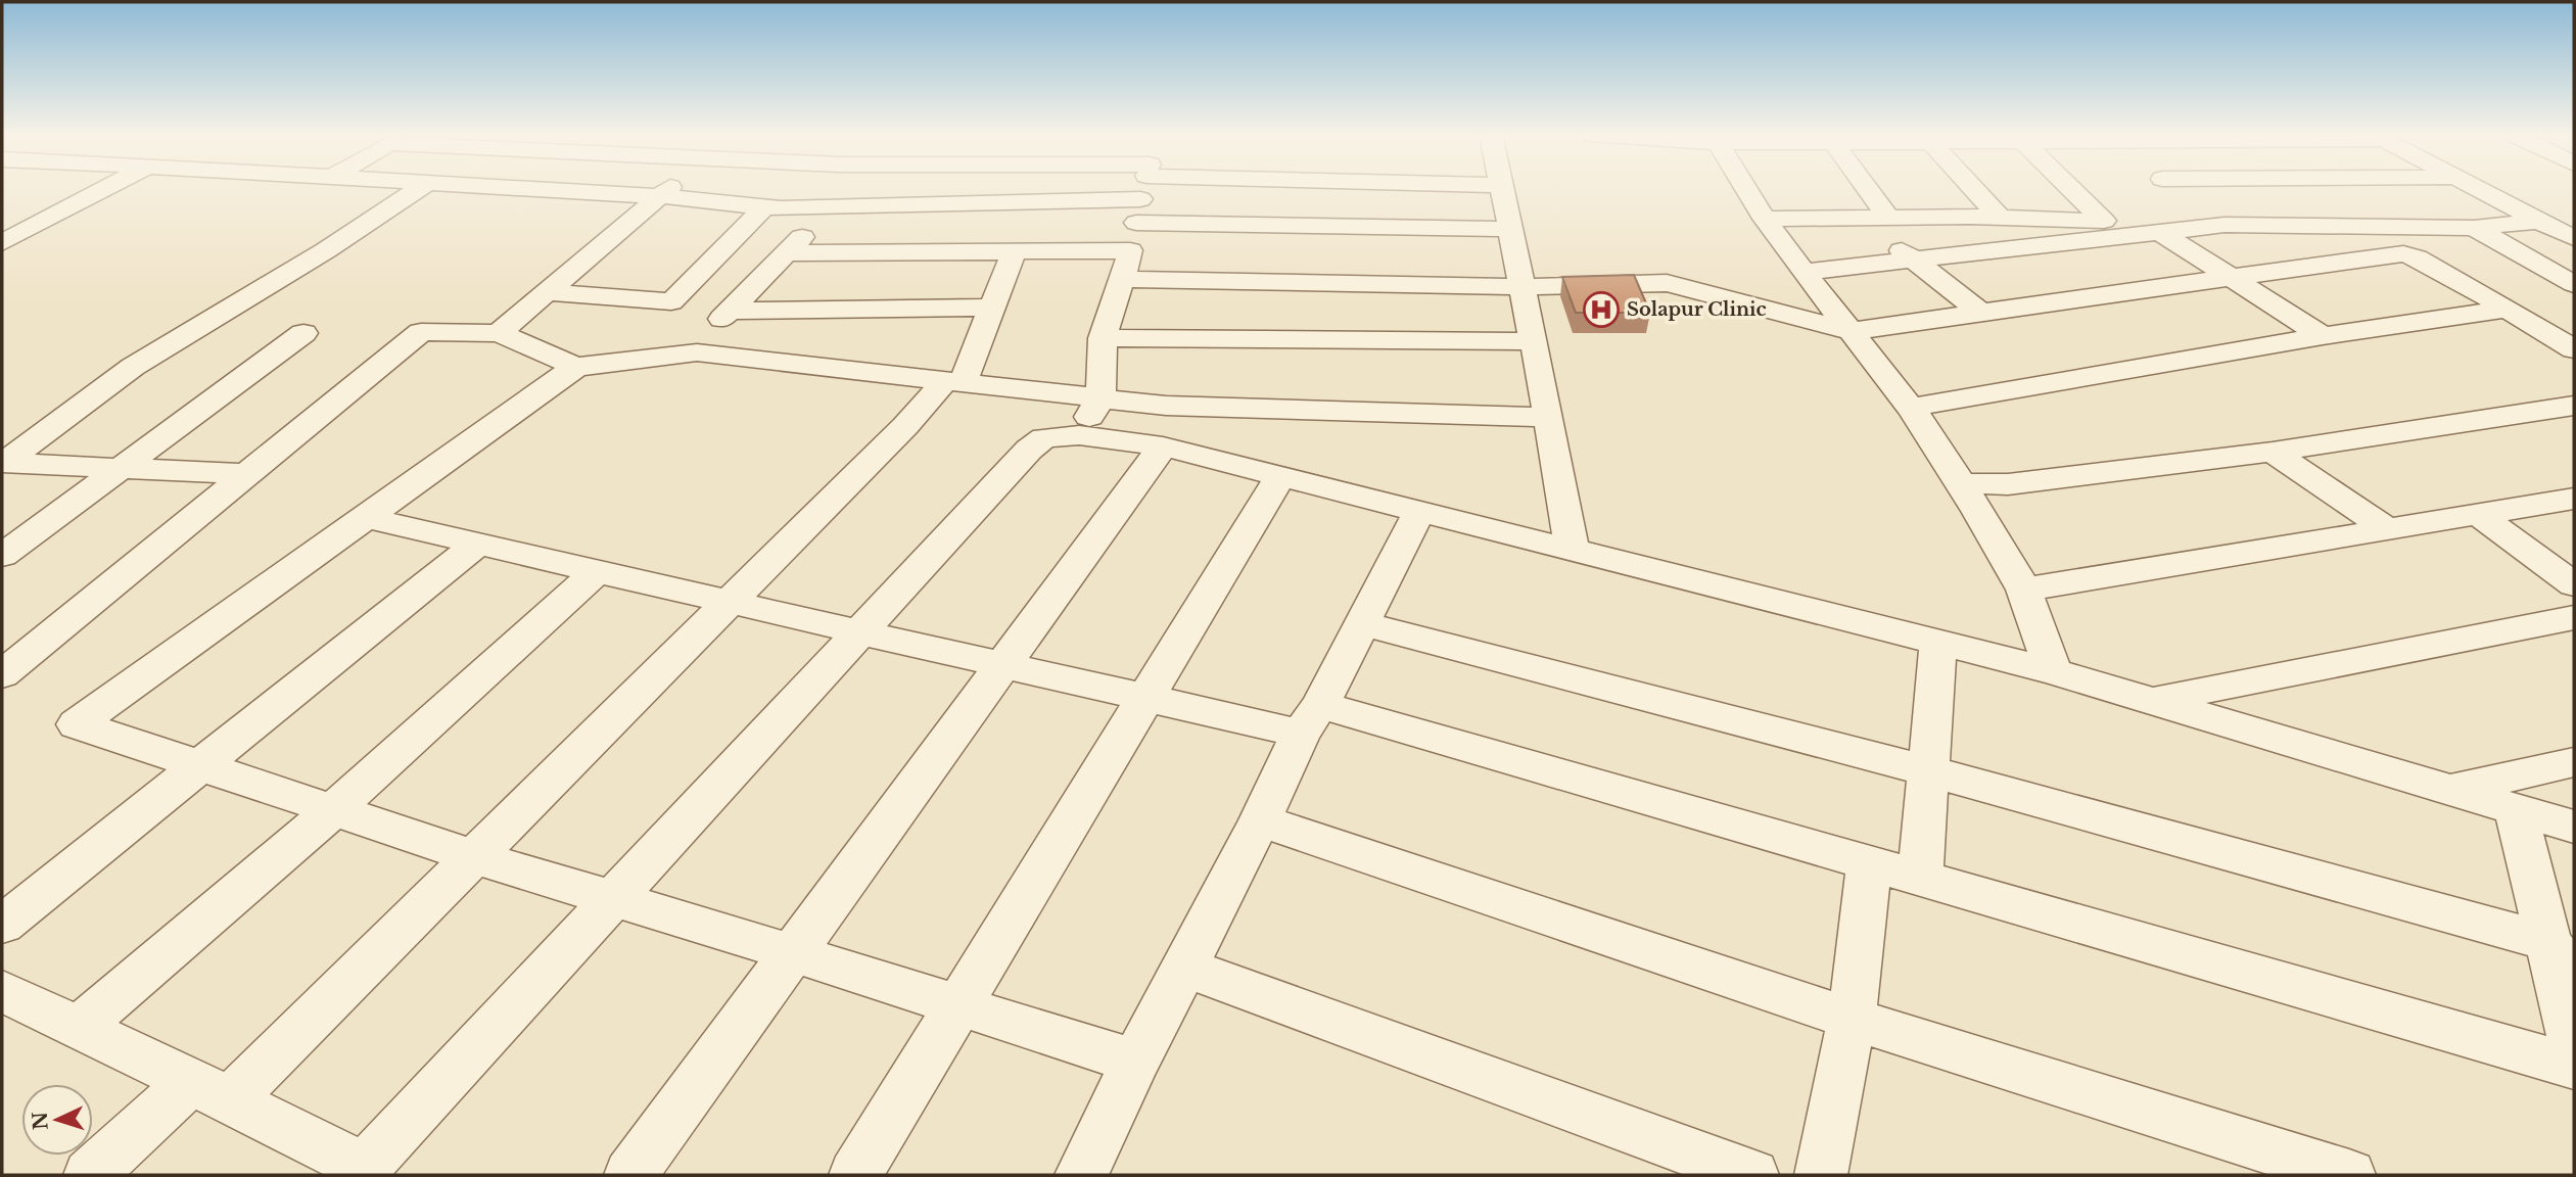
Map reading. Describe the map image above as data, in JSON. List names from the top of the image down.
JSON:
{
  "places": {
    "hospital": ["Solapur Clinic"]
  },
  "north": "left"
}
